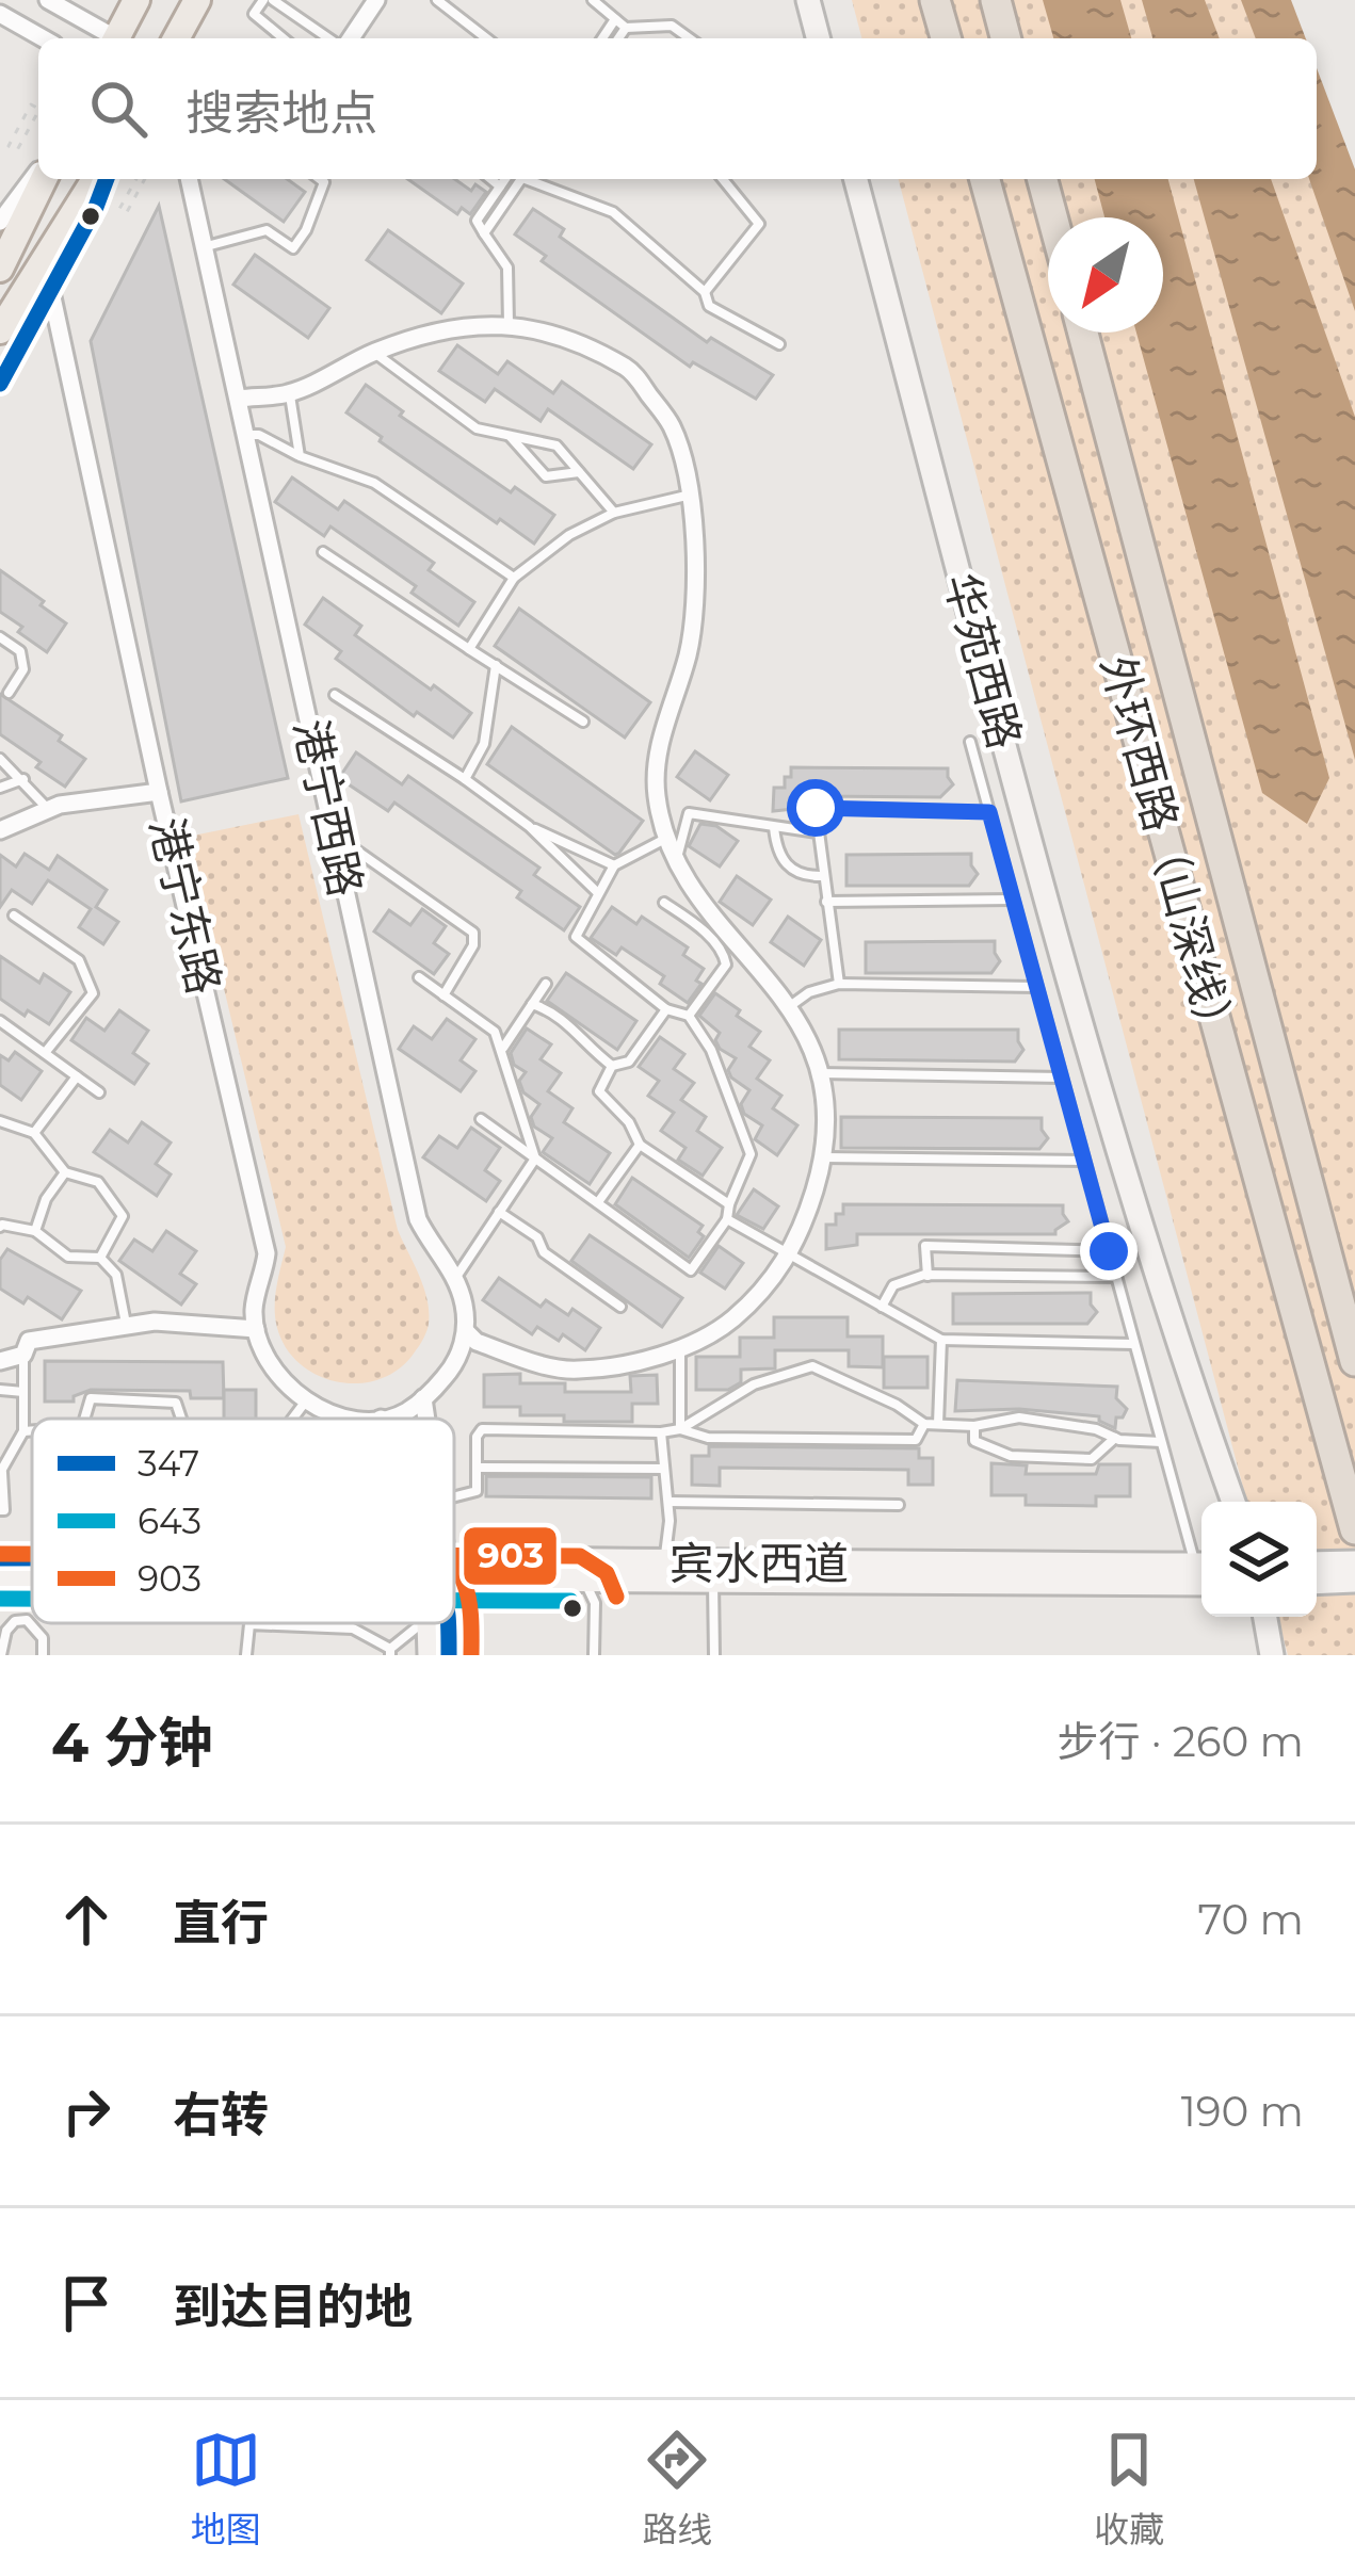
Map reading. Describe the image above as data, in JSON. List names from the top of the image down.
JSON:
{
  "streets": {
    "highway": ["外环西路（山深线）"],
    "main road": ["华苑西路", "宾水西道"],
    "street": ["港宁西路", "港宁东路"]
  },
  "lines": ["transit line 347", "transit line 903", "transit line 643"],
  "legend": ["347", "643", "903"],
  "north": "bottom left",
  "page": {
    "search": "搜索地点",
    "heading": ["4 分钟", "步行 · 260 m"],
    "list": [
      ["直行", "70 m"],
      ["右转", "190 m"],
      "到达目的地"
    ],
    "nav": ["地图", "路线", "收藏"]
  }
}
